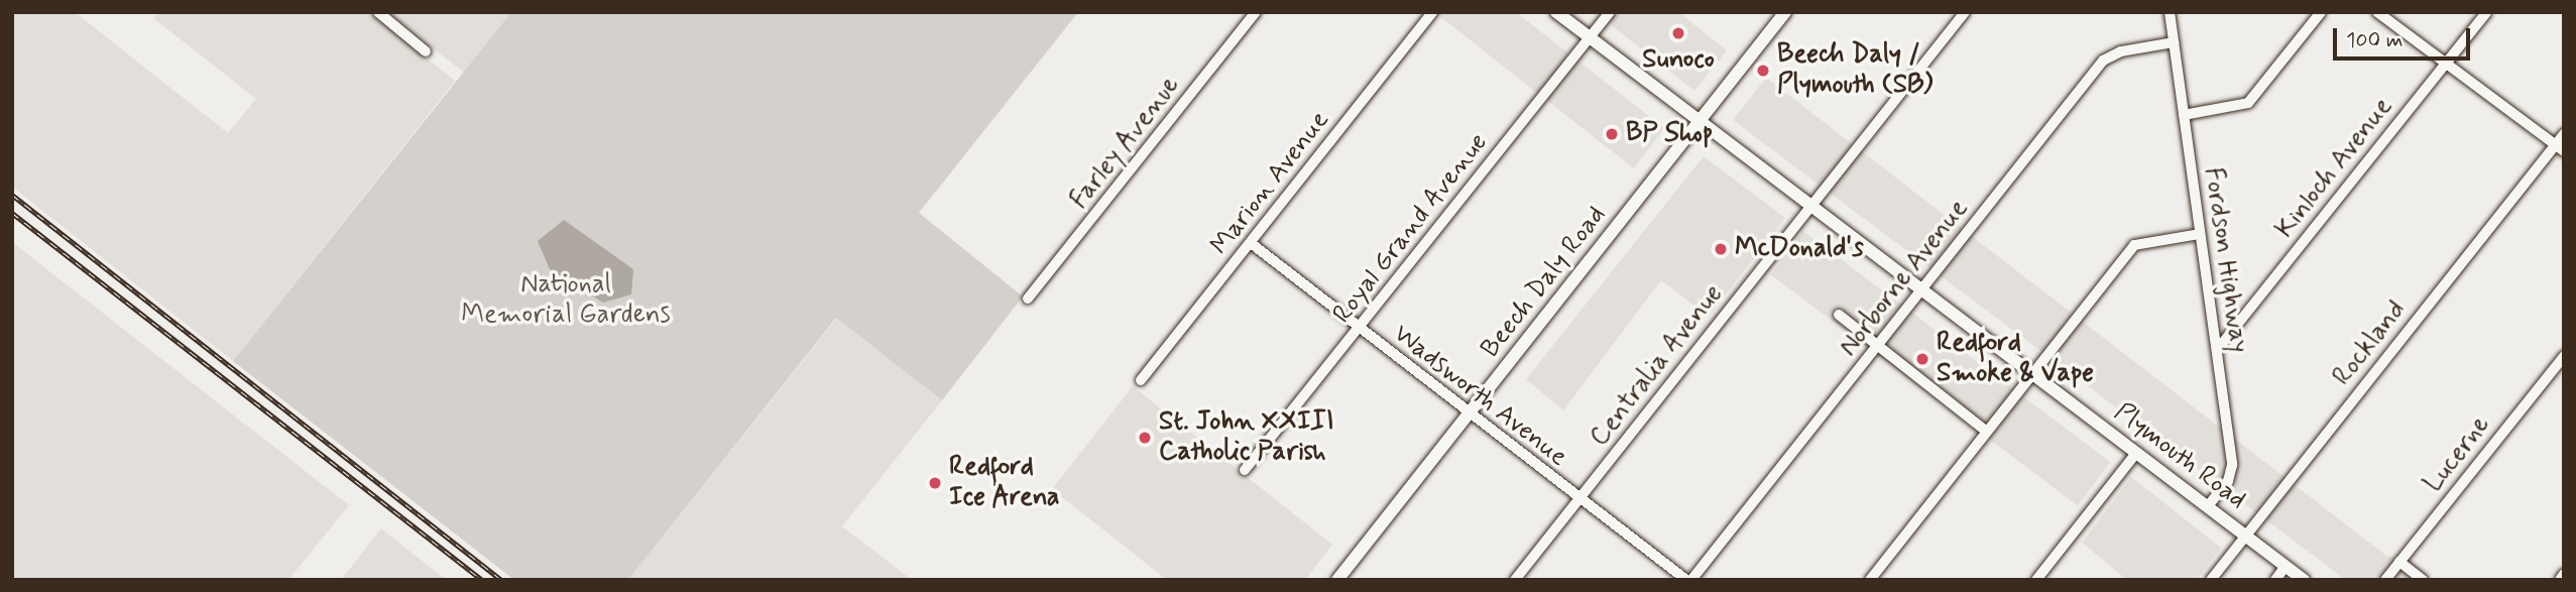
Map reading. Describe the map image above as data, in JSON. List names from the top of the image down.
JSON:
{
  "streets": {
    "main road": ["Beech Daly Road", "Plymouth Road"],
    "street": [
      "Farley Avenue",
      "Kinloch Avenue",
      "Marion Avenue",
      "Royal Grand Avenue",
      "Fordson Highway",
      "Norborne Avenue",
      "Rockland",
      "Centralia Avenue",
      "Wadsworth Avenue",
      "Lucerne"
    ]
  },
  "crossings": [
    ["Kinloch Avenue", "Fordson Highway"],
    ["Marion Avenue", "Wadsworth Avenue"],
    ["Royal Grand Avenue", "Wadsworth Avenue"],
    ["Royal Grand Avenue", "Plymouth Road"],
    ["Fordson Highway", "Norborne Avenue"],
    ["Fordson Highway", "Plymouth Road"],
    ["Norborne Avenue", "Wadsworth Avenue"],
    ["Norborne Avenue", "Plymouth Road"],
    ["Beech Daly Road", "Wadsworth Avenue"],
    ["Beech Daly Road", "Plymouth Road"],
    ["Rockland", "Plymouth Road"],
    ["Centralia Avenue", "Wadsworth Avenue"],
    ["Centralia Avenue", "Plymouth Road"]
  ],
  "parks": ["National Memorial Gardens"],
  "places": [
    "Sunoco",
    "Beech Daly / Plymouth (SB)",
    "BP Shop",
    "McDonald's",
    "Redford Smoke & Vape",
    "St. John XXIII Catholic Parish",
    "Redford Ice Arena"
  ],
  "scale_bar": "100 m"
}
